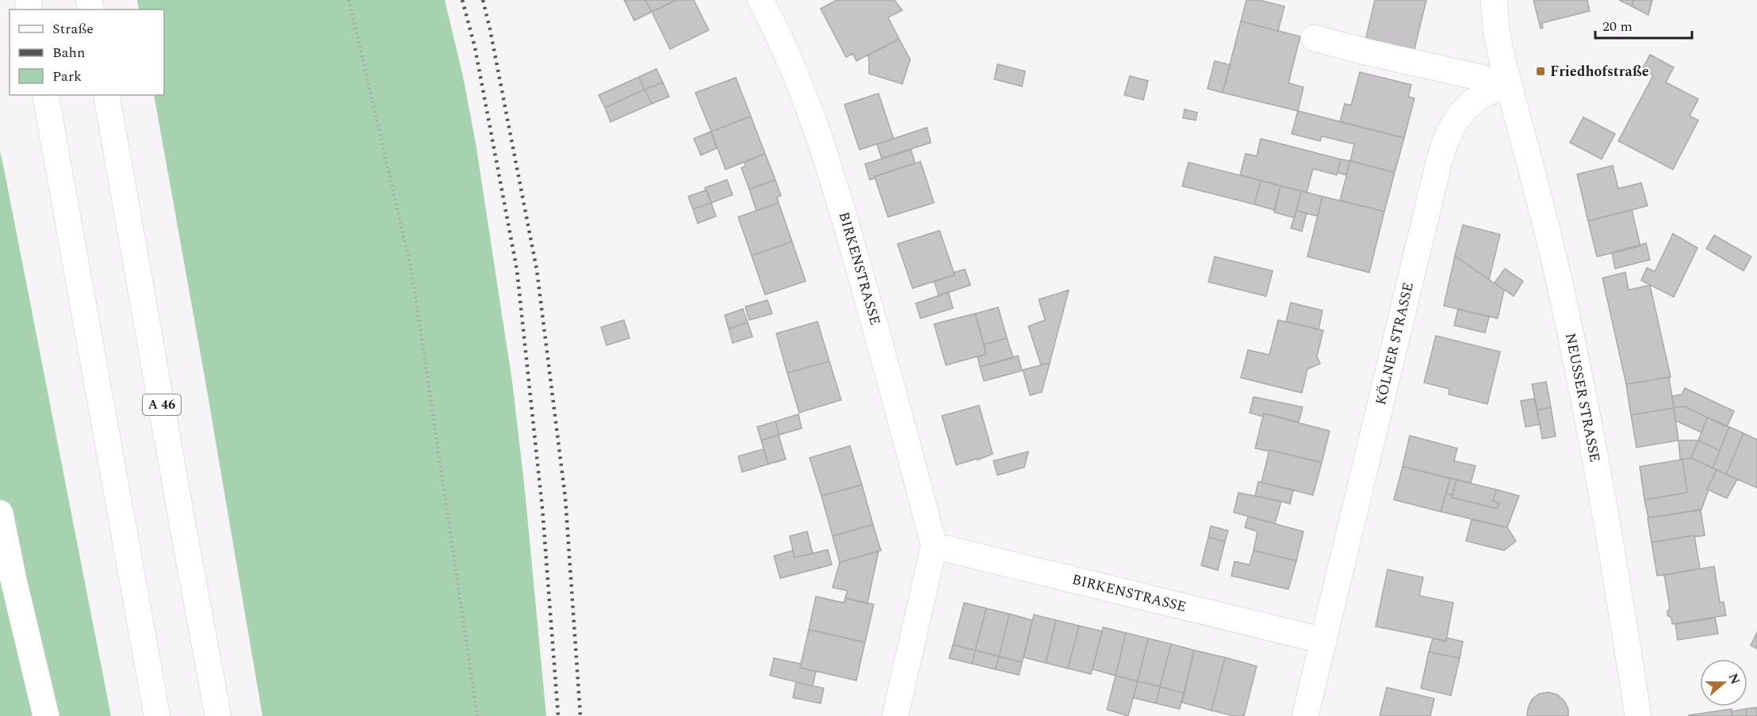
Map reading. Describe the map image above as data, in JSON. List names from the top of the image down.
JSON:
{
  "streets": {
    "main road": [
      "BIRKENSTRASSE",
      "KÖLNER STRASSE",
      "NEUSSER STRASSE",
      "A 46"
    ]
  },
  "crossings": [
    ["BIRKENSTRASSE", "KÖLNER STRASSE"],
    ["KÖLNER STRASSE", "NEUSSER STRASSE"]
  ],
  "places": {
    "transit": ["Friedhofstraße"]
  },
  "legend": ["Straße", "Bahn", "Park"],
  "scale_bar": "20 m",
  "north": "right"
}
